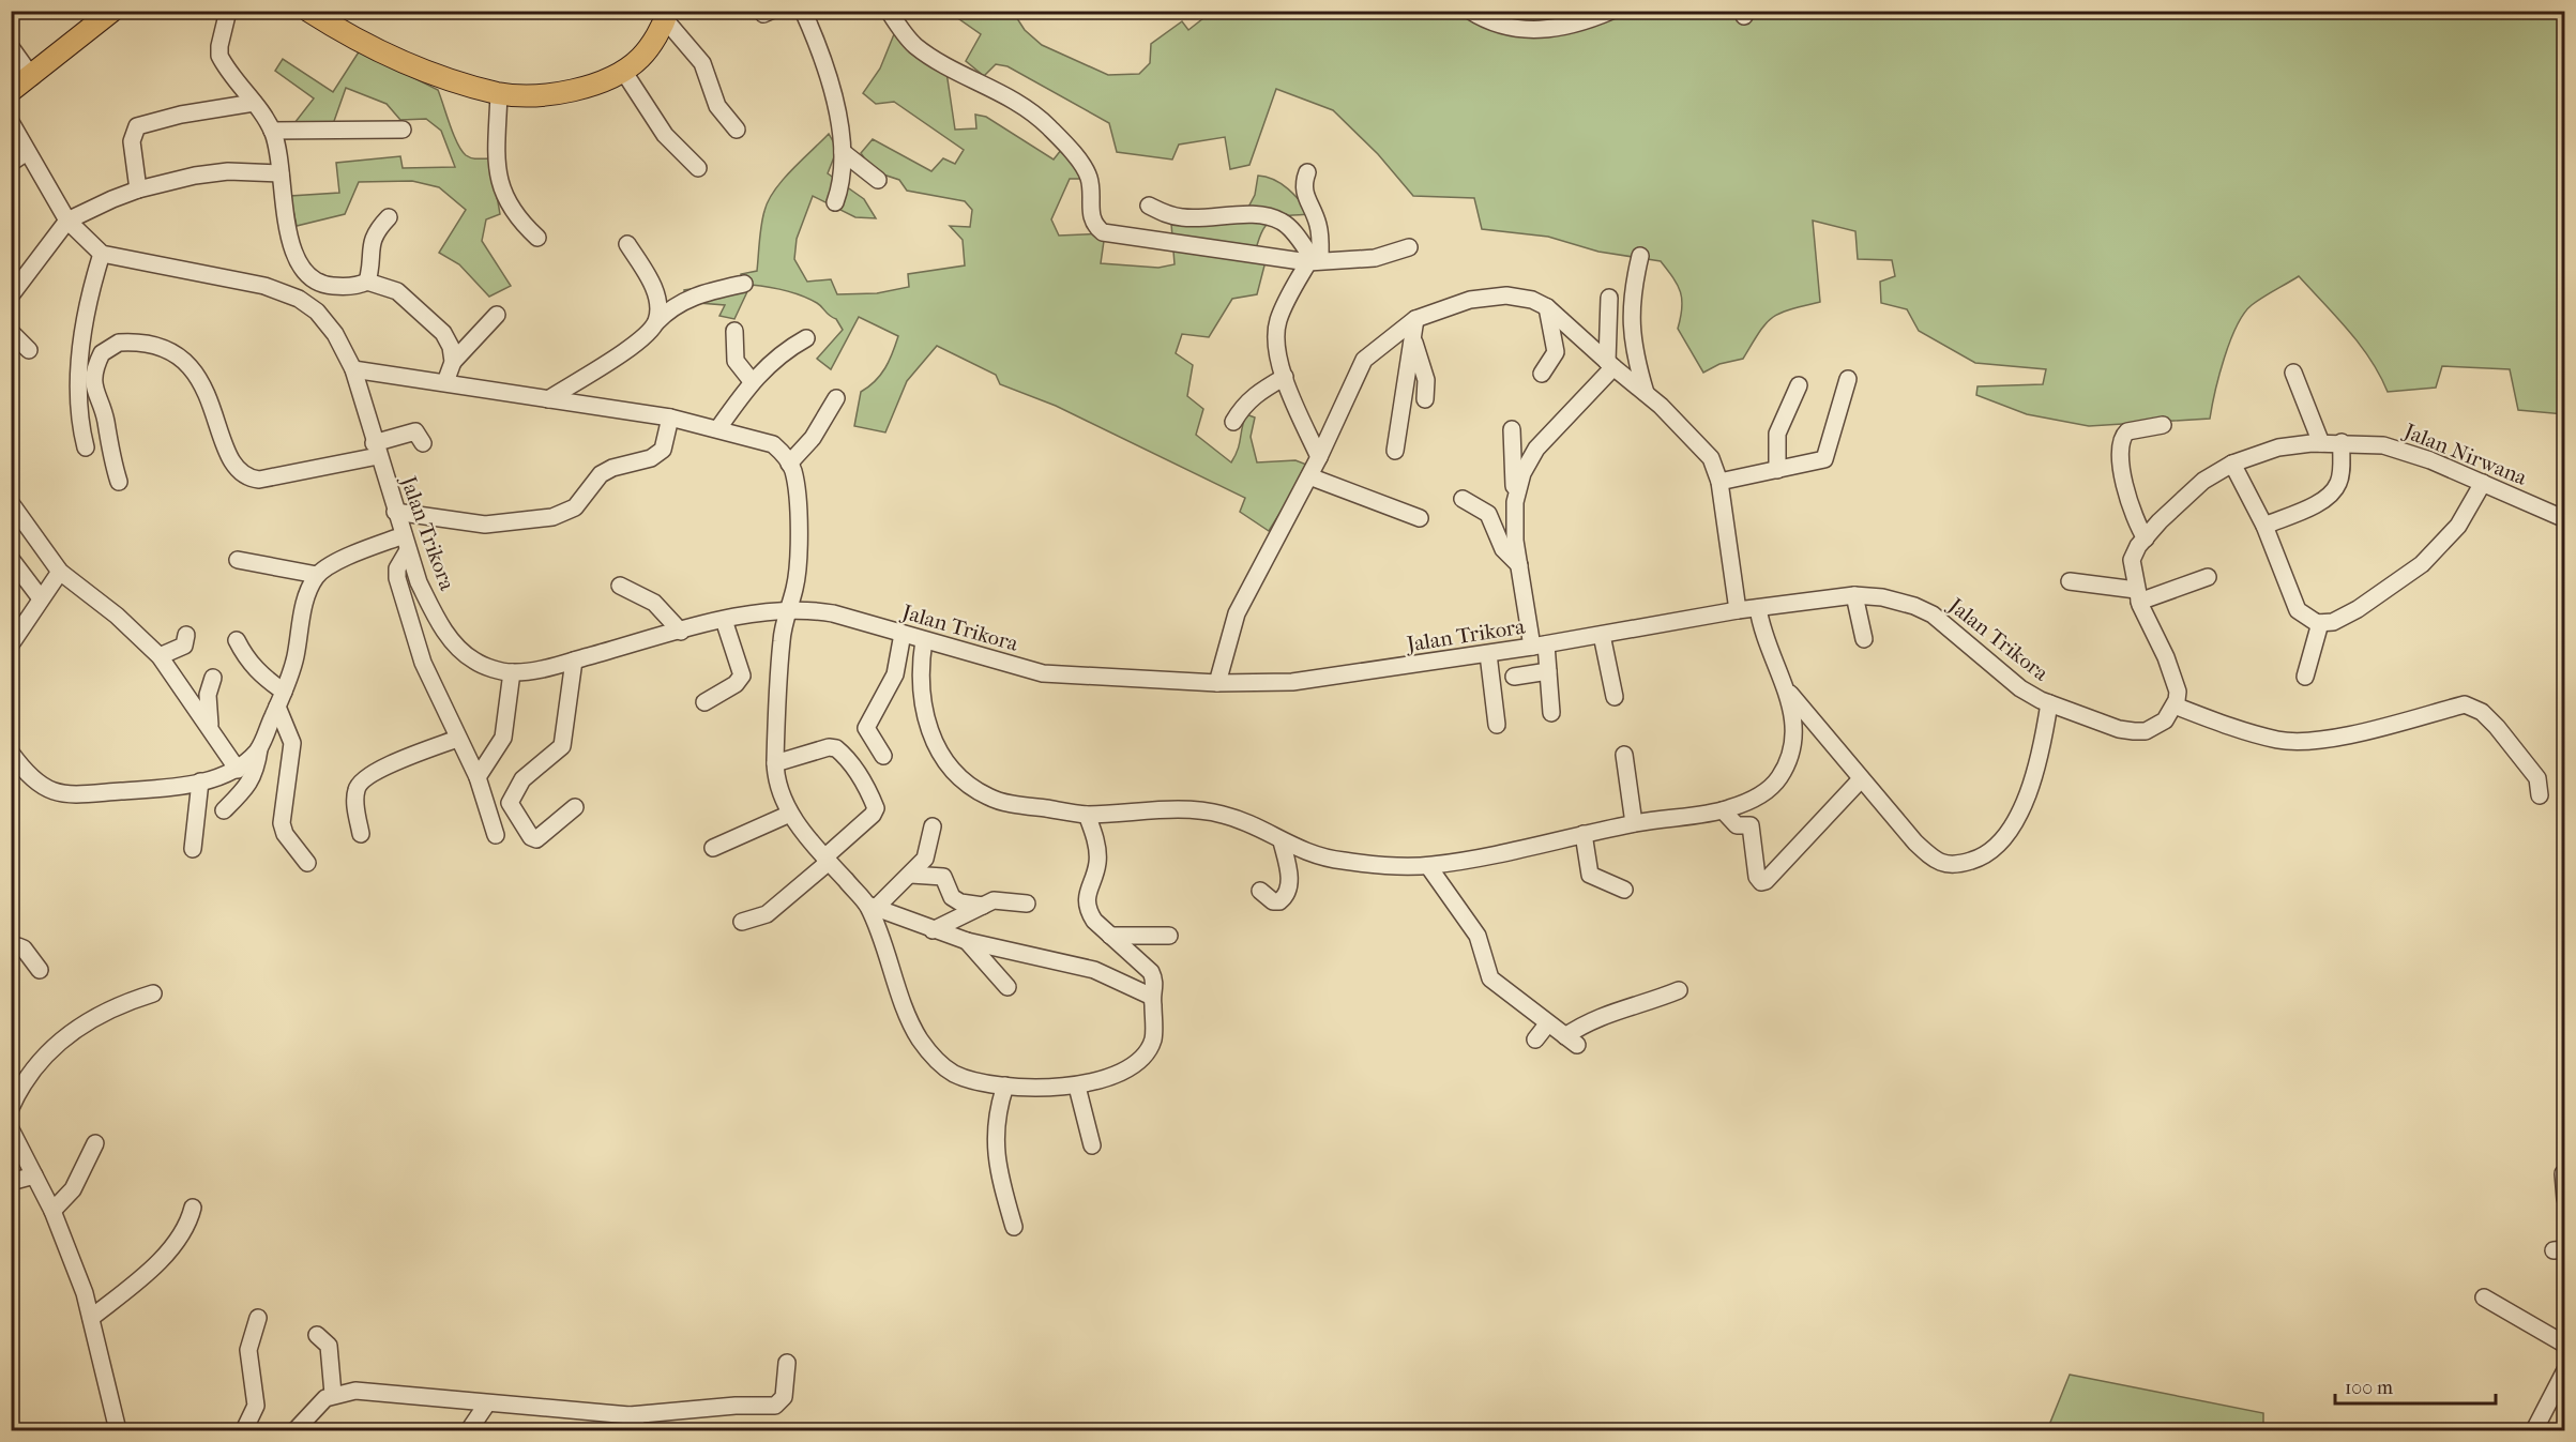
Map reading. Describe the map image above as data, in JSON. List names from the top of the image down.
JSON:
{
  "streets": {
    "street": ["Jalan Nirwana", "Jalan Trikora"]
  },
  "crossings": [
    ["Jalan Nirwana", "Jalan Trikora"]
  ],
  "scale_bar": "100 m"
}
